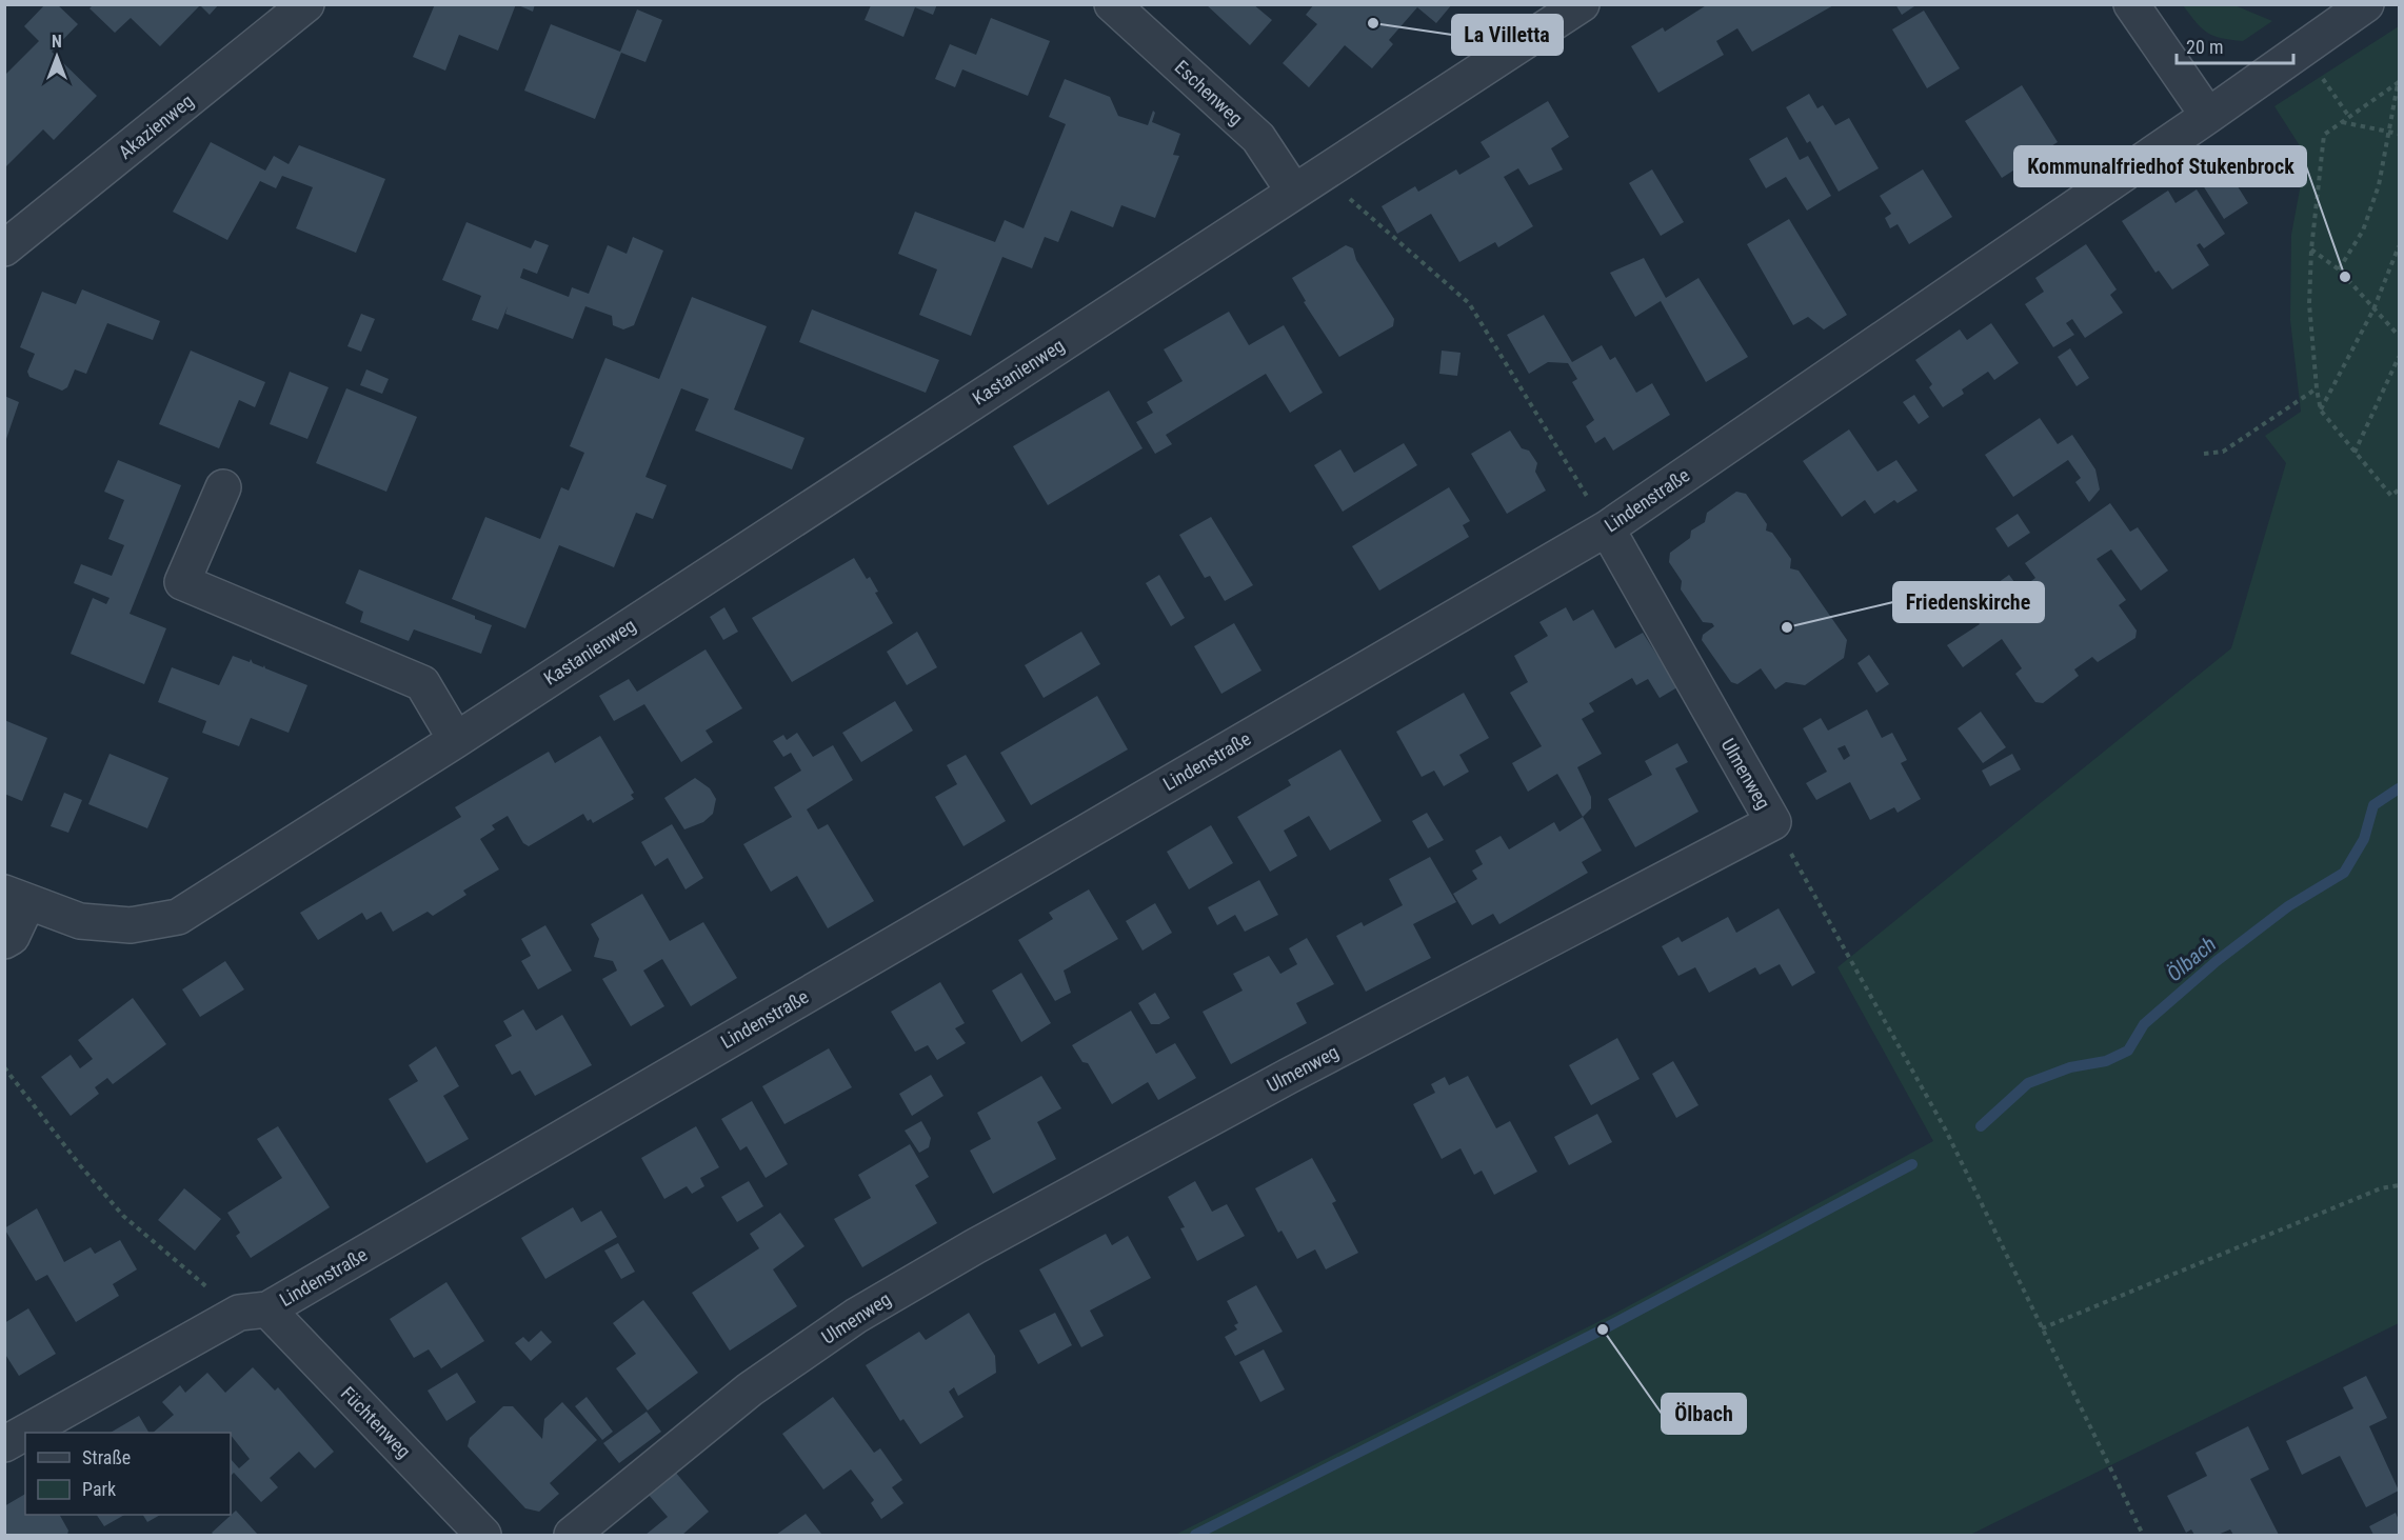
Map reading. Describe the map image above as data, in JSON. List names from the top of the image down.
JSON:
{
  "streets": {
    "street": [
      "Eschenweg",
      "Akazienweg",
      "Kastanienweg",
      "Lindenstraße",
      "Ulmenweg",
      "Füchtenweg"
    ]
  },
  "crossings": [
    ["Eschenweg", "Kastanienweg"],
    ["Lindenstraße", "Ulmenweg"],
    ["Lindenstraße", "Füchtenweg"]
  ],
  "water": ["Ölbach"],
  "places": [
    "La Villetta",
    "Kommunalfriedhof Stukenbrock",
    "Friedenskirche",
    "Ölbach"
  ],
  "legend": ["Straße", "Park"],
  "scale_bar": "20 m",
  "north": "top"
}
